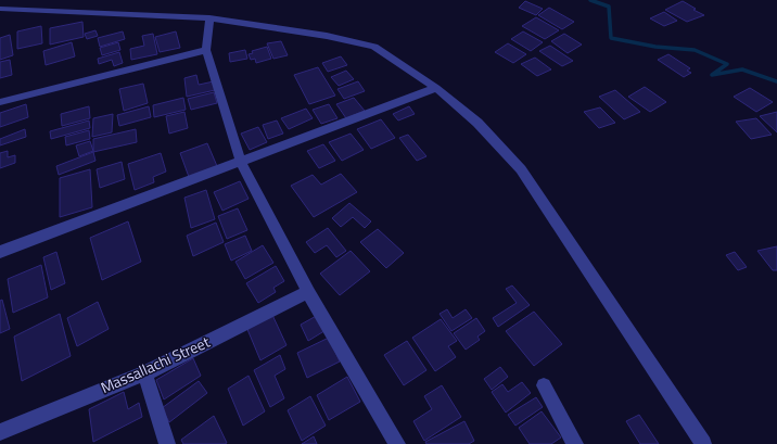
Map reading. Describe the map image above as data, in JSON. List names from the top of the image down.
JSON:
{
  "streets": {
    "street": ["Massallachi Street"]
  }
}
